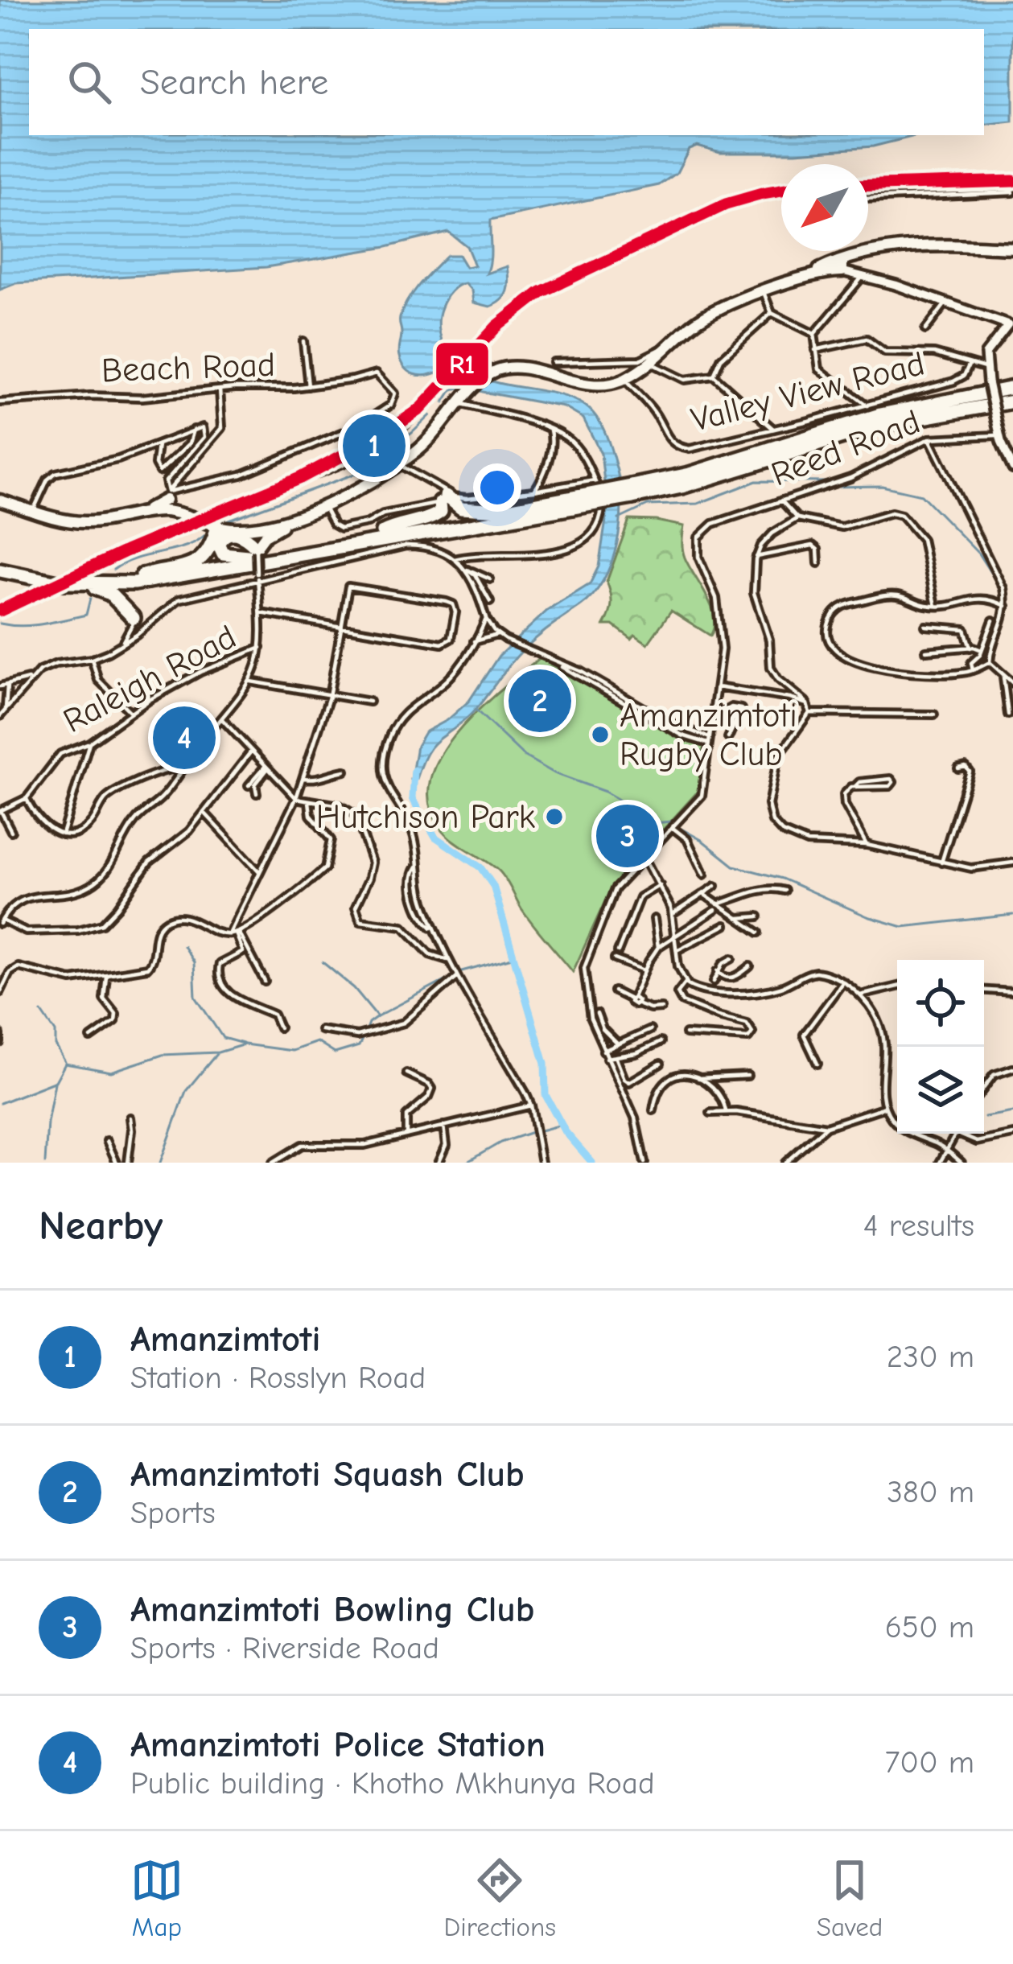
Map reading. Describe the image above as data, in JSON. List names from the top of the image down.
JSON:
{
  "streets": {
    "street": [
      "Beach Road",
      "Valley View Road",
      "Reed Road",
      "Raleigh Road"
    ]
  },
  "places": ["Amanzimtoti Rugby Club", "Hutchison Park"],
  "lines": ["transit line R1"],
  "north": "bottom left",
  "page": {
    "search": "Search here",
    "pins": [
      "1",
      "2",
      "4",
      "3"
    ],
    "heading": ["Nearby", "4 results"],
    "list": [
      {
        "mark": "1",
        "name": "Amanzimtoti",
        "note": "Station · Rosslyn Road",
        "value": "230 m"
      },
      {
        "mark": "2",
        "name": "Amanzimtoti Squash Club",
        "note": "Sports",
        "value": "380 m"
      },
      {
        "mark": "3",
        "name": "Amanzimtoti Bowling Club",
        "note": "Sports · Riverside Road",
        "value": "650 m"
      },
      {
        "mark": "4",
        "name": "Amanzimtoti Police Station",
        "note": "Public building · Khotho Mkhunya Road",
        "value": "700 m"
      }
    ],
    "nav": ["Map", "Directions", "Saved"]
  }
}
